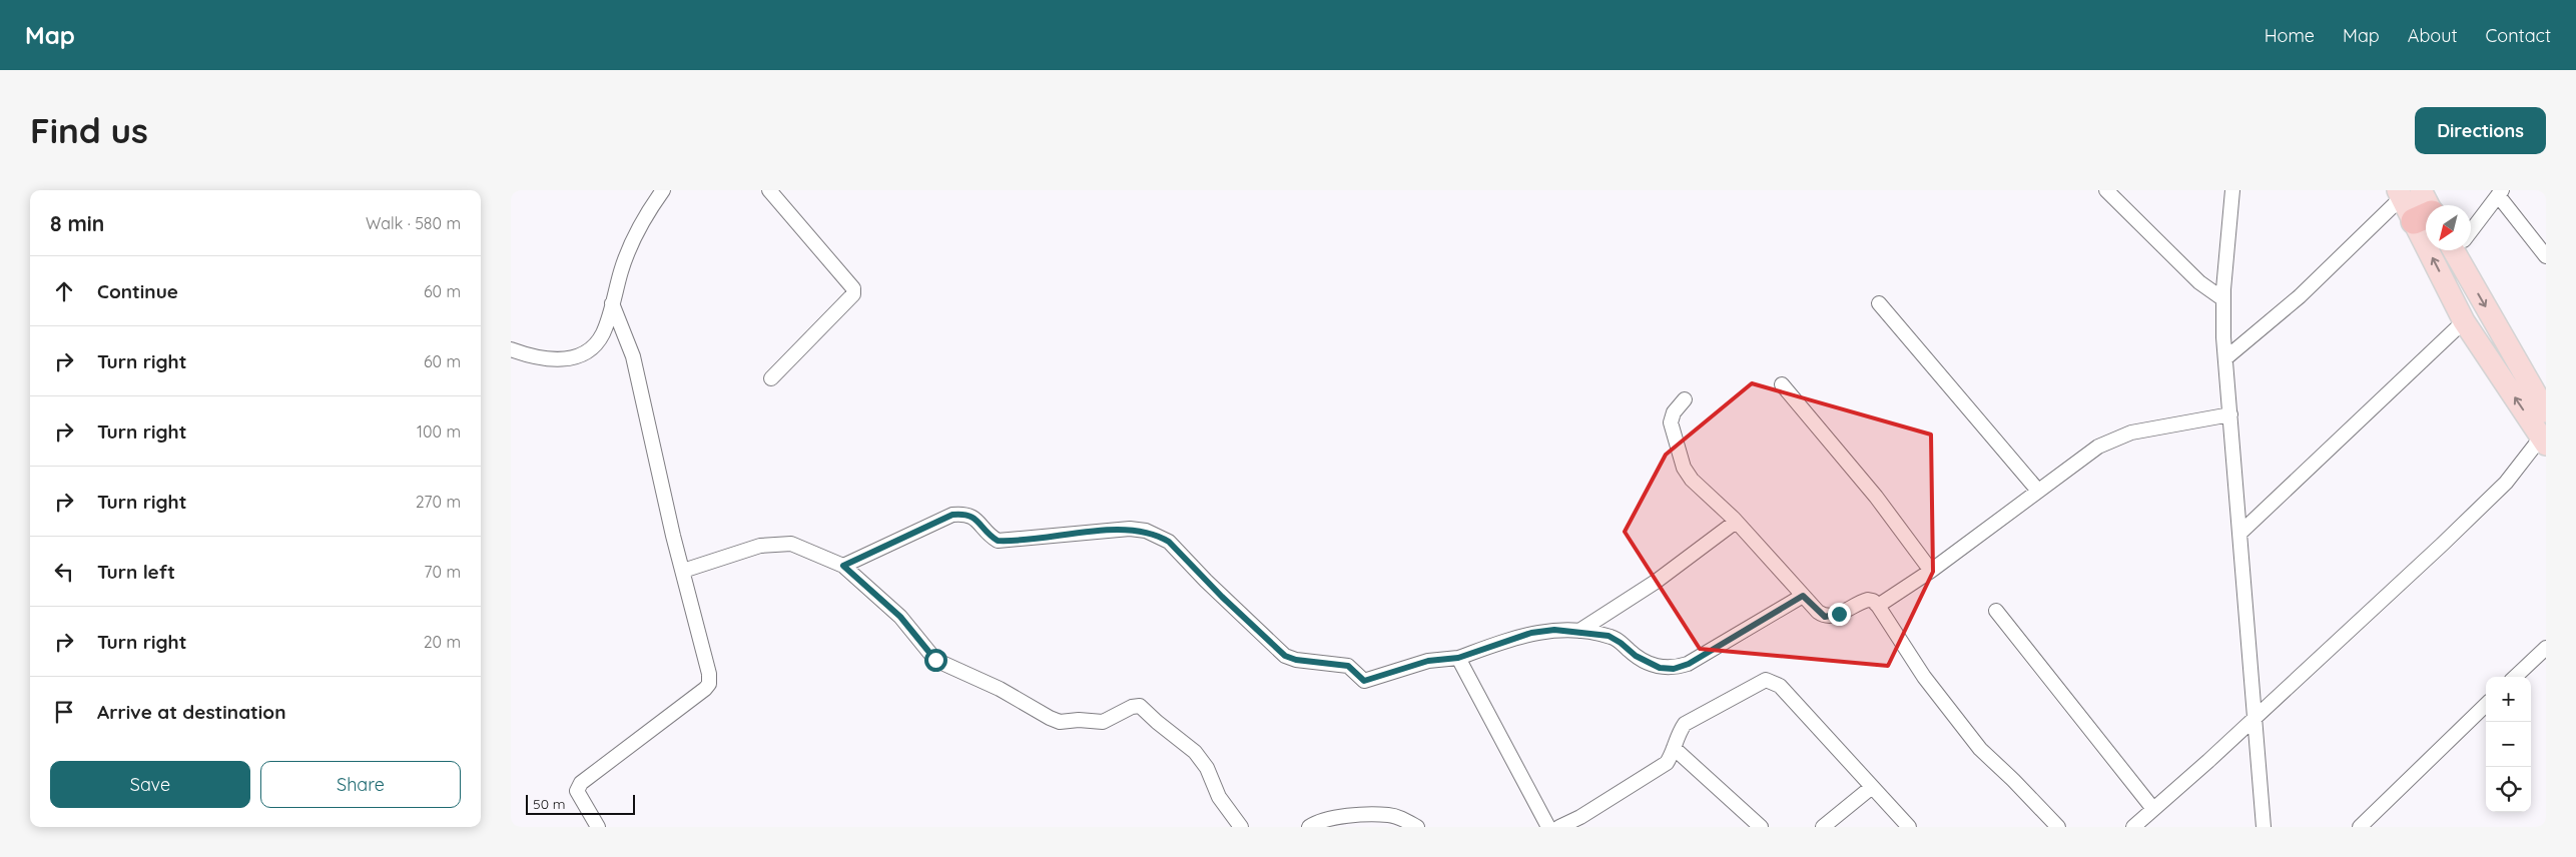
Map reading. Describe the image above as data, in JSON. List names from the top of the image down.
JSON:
{
  "scale_bar": "50 m",
  "north": "bottom left",
  "page": {
    "header": "Map",
    "nav": [
      "Home",
      "Map",
      "About",
      "Contact"
    ],
    "buttons": [
      "Directions",
      ["Save", "Share"]
    ],
    "title": "Find us",
    "heading": ["8 min", "Walk · 580 m"],
    "list": [
      ["Continue", "60 m"],
      ["Turn right", "60 m"],
      ["Turn right", "100 m"],
      ["Turn right", "270 m"],
      ["Turn left", "70 m"],
      ["Turn right", "20 m"],
      "Arrive at destination"
    ],
    "map_buttons": ["+", "−"],
    "scale": "50 m"
  }
}
